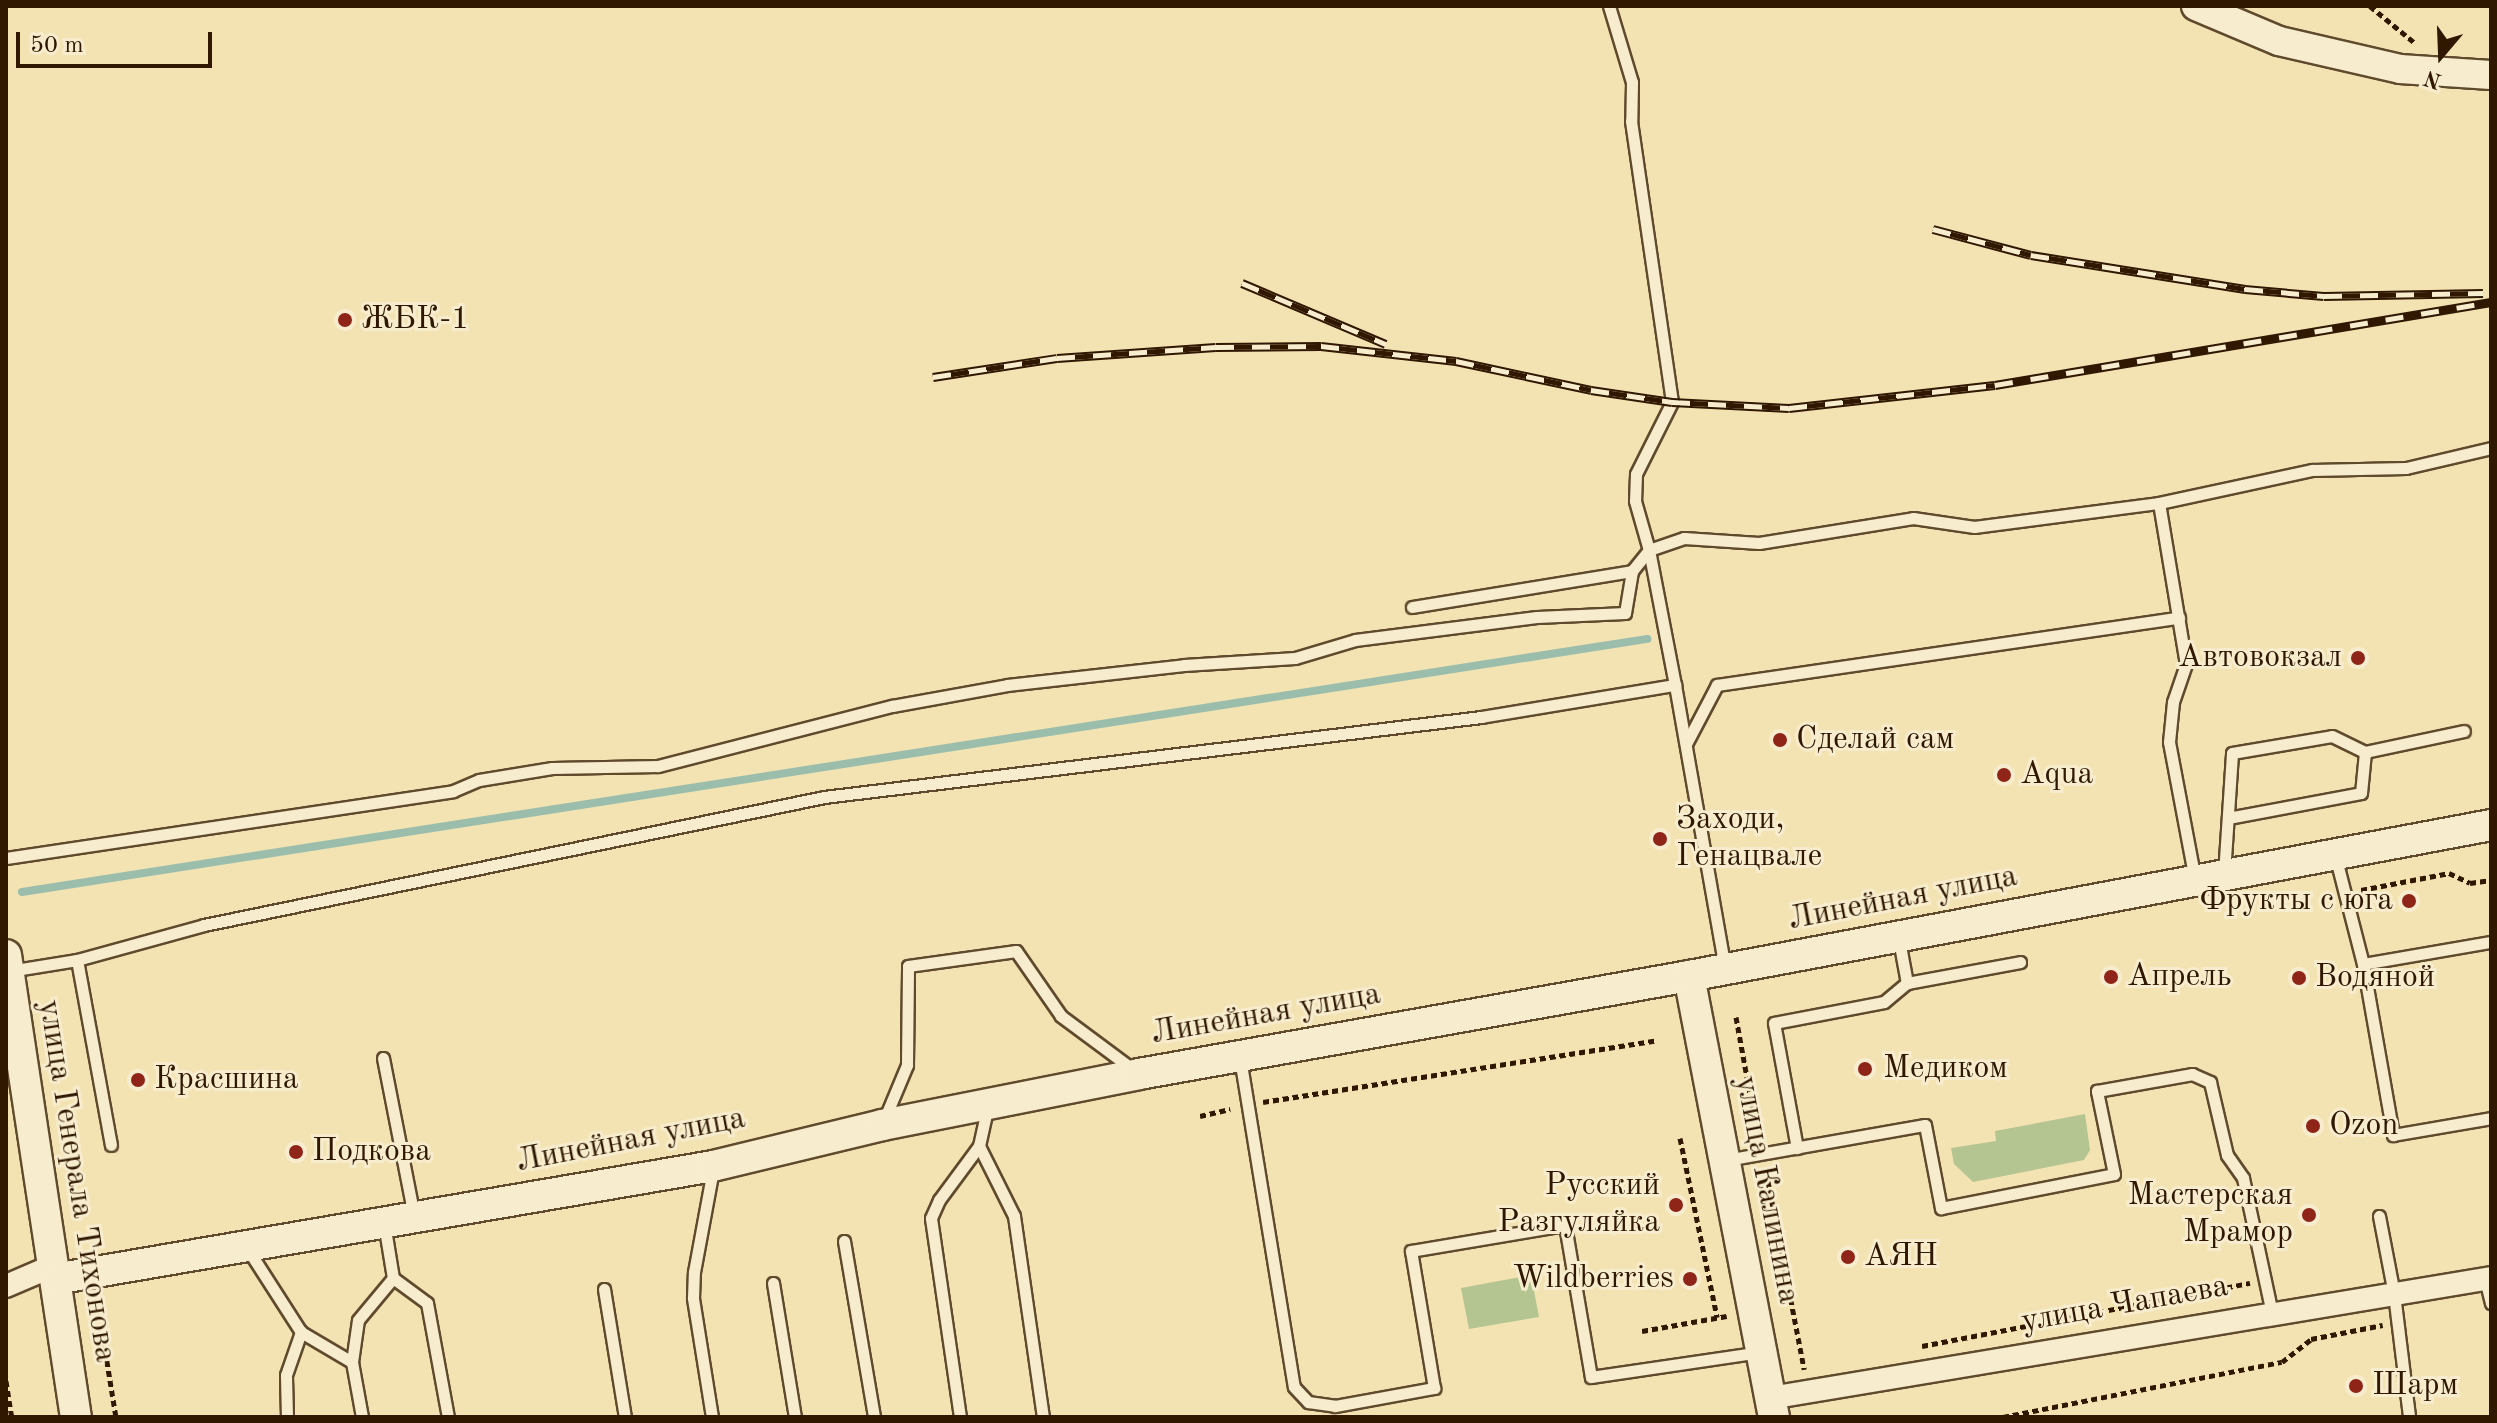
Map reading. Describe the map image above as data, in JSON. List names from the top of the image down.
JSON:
{
  "streets": {
    "main road": ["Линейная улица", "улица Генерала Тихонова", "улица Калинина"],
    "street": ["улица Чапаева"]
  },
  "crossings": [
    ["Линейная улица", "улица Генерала Тихонова"],
    ["Линейная улица", "улица Калинина"],
    ["улица Калинина", "улица Чапаева"]
  ],
  "places": [
    "ЖБК-1",
    "Автовокзал",
    "Сделай сам",
    "Aqua",
    "Заходи, Генацвале",
    "Фрукты с юга",
    "Апрель",
    "Водяной",
    "Медиком",
    "Красшина",
    "Ozon",
    "Подкова",
    "Русский Разгуляйка",
    "Мастерская Мрамор",
    "АЯН",
    "Wildberries",
    "Шарм"
  ],
  "scale_bar": "50 m",
  "north": "bottom"
}
